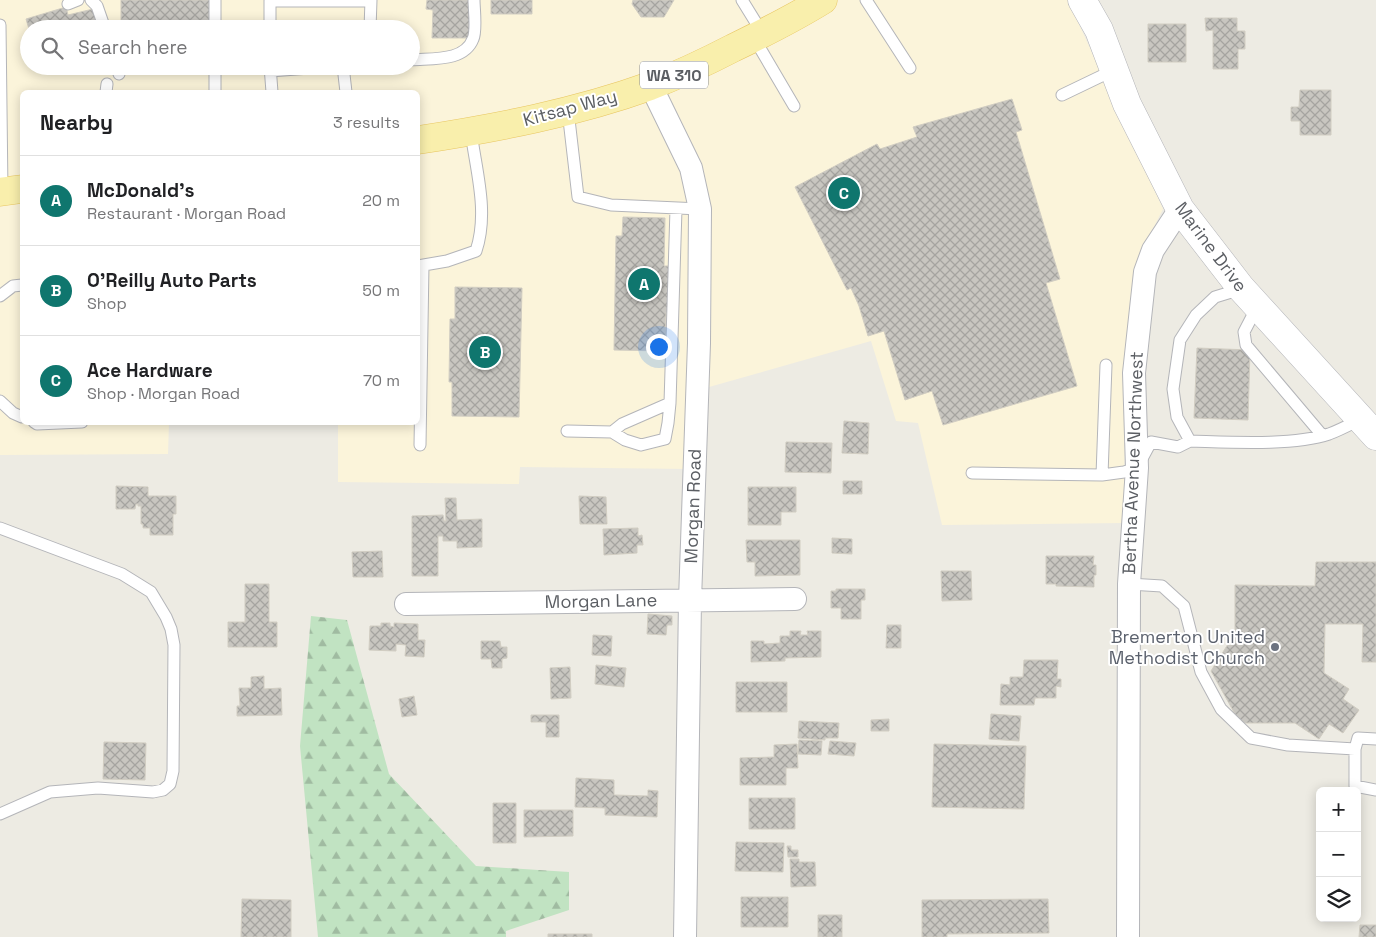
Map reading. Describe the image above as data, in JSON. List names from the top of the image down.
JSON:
{
  "streets": {
    "main road": ["WA 310", "Kitsap Way"],
    "street": [
      "Marine Drive",
      "Bertha Avenue Northwest",
      "Morgan Road",
      "Morgan Lane"
    ]
  },
  "crossings": [
    ["Kitsap Way", "Morgan Road"],
    ["Marine Drive", "Bertha Avenue Northwest"],
    ["Morgan Road", "Morgan Lane"]
  ],
  "places": ["Bremerton United Methodist Church"],
  "page": {
    "search": "Search here",
    "heading": ["Nearby", "3 results"],
    "list": [
      {
        "mark": "A",
        "name": "McDonald's",
        "note": "Restaurant · Morgan Road",
        "value": "20 m"
      },
      {
        "mark": "B",
        "name": "O'Reilly Auto Parts",
        "note": "Shop",
        "value": "50 m"
      },
      {
        "mark": "C",
        "name": "Ace Hardware",
        "note": "Shop · Morgan Road",
        "value": "70 m"
      }
    ],
    "pins": ["C", "A", "B"],
    "map_buttons": ["+", "−"]
  }
}
